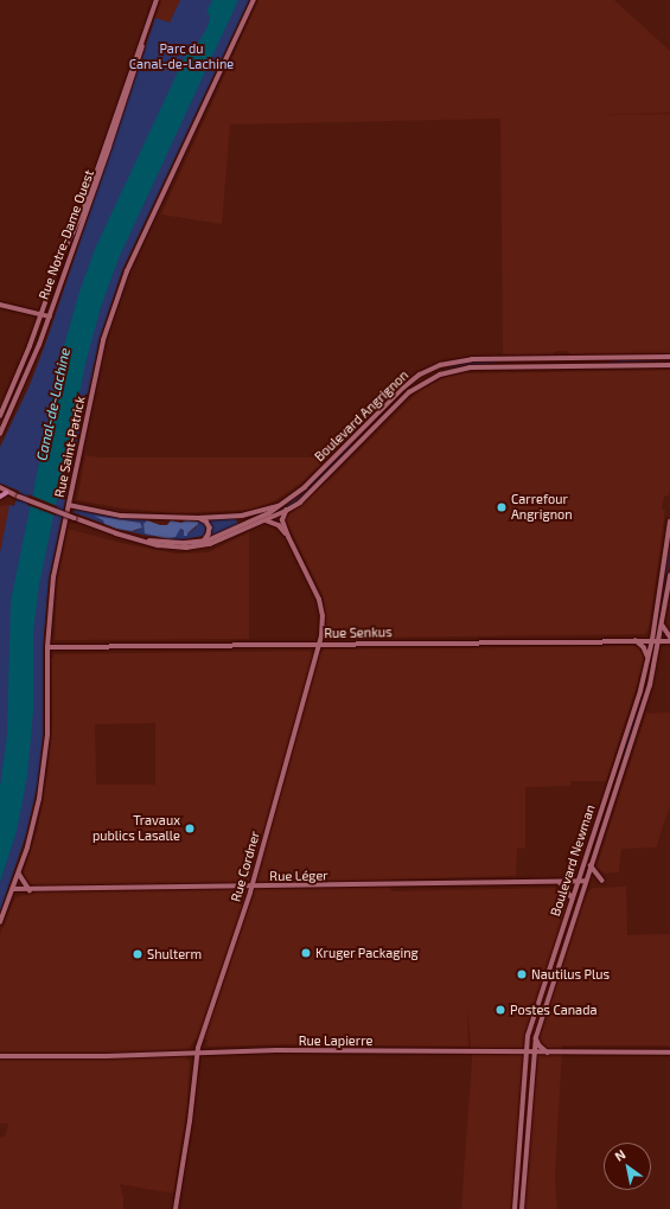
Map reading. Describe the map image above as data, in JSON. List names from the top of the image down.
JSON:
{
  "streets": {
    "main road": [
      "Rue Notre-Dame Ouest",
      "Boulevard Angrignon",
      "Rue Saint-Patrick",
      "Rue Senkus",
      "Boulevard Newman",
      "Rue Cordner",
      "Rue Léger",
      "Rue Lapierre"
    ]
  },
  "crossings": [
    ["Rue Saint-Patrick", "Rue Senkus"],
    ["Rue Saint-Patrick", "Rue Léger"],
    ["Rue Senkus", "Boulevard Newman"],
    ["Rue Senkus", "Rue Cordner"],
    ["Boulevard Newman", "Rue Léger"],
    ["Boulevard Newman", "Rue Lapierre"],
    ["Rue Cordner", "Rue Léger"],
    ["Rue Cordner", "Rue Lapierre"]
  ],
  "water": ["Canal-de-Lachine"],
  "parks": ["Parc du Canal-de-Lachine"],
  "places": [
    "Carrefour Angrignon",
    "Travaux publics Lasalle",
    "Kruger Packaging",
    "Shulterm",
    "Nautilus Plus",
    "Postes Canada"
  ],
  "north": "top left"
}
